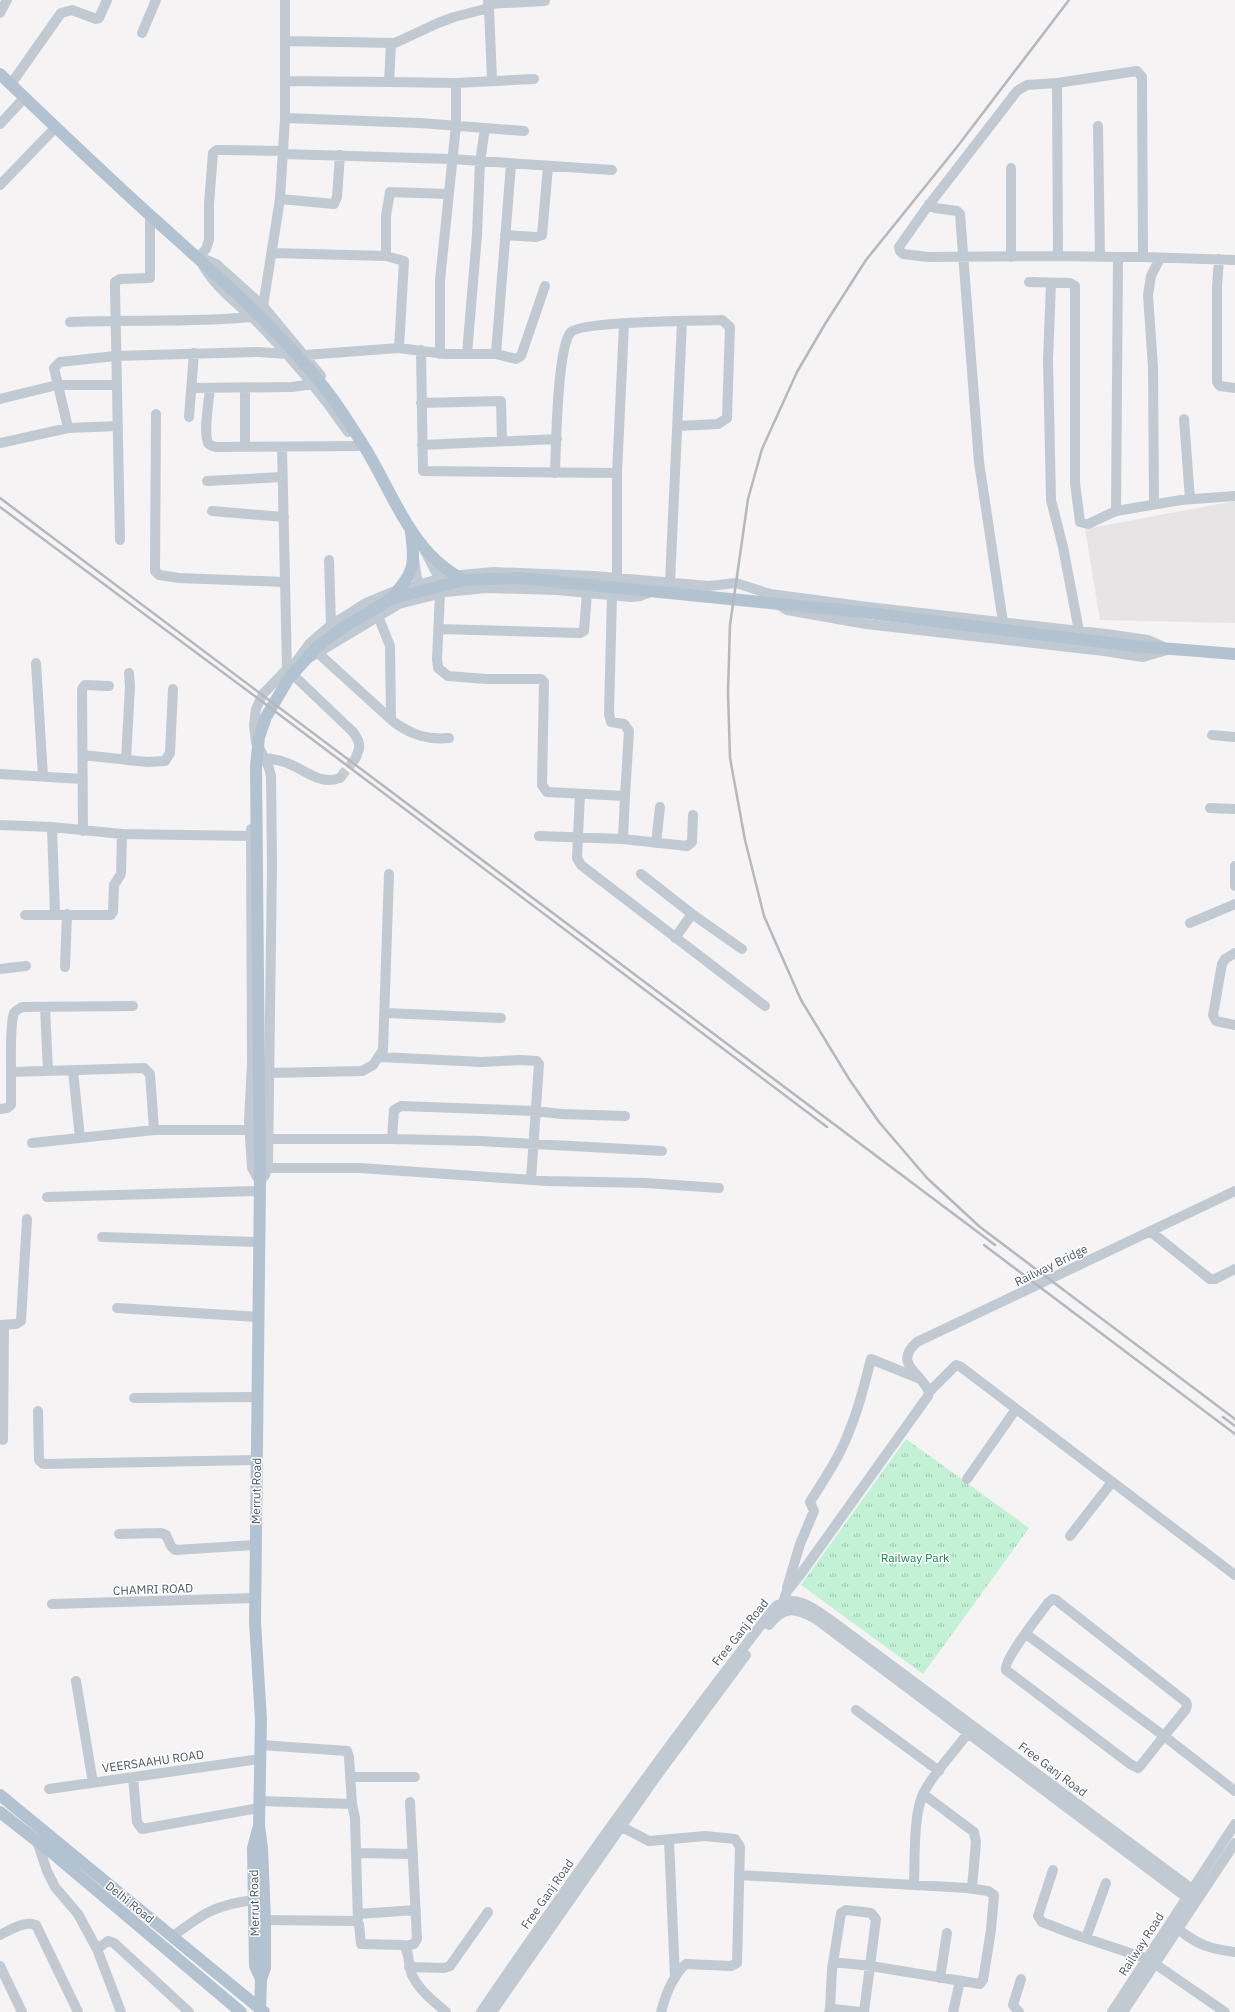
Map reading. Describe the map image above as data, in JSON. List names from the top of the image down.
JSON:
{
  "streets": {
    "main road": ["Merrut Road", "Delhi Road"],
    "street": [
      "Railway Bridge",
      "CHAMRI ROAD",
      "Free Ganj Road",
      "VEERSAAHU ROAD",
      "Railway Road"
    ]
  },
  "crossings": [
    ["Merrut Road", "CHAMRI ROAD"],
    ["Merrut Road", "VEERSAAHU ROAD"],
    ["Merrut Road", "Delhi Road"],
    ["Free Ganj Road", "Railway Road"]
  ],
  "parks": ["Railway Park"]
}
